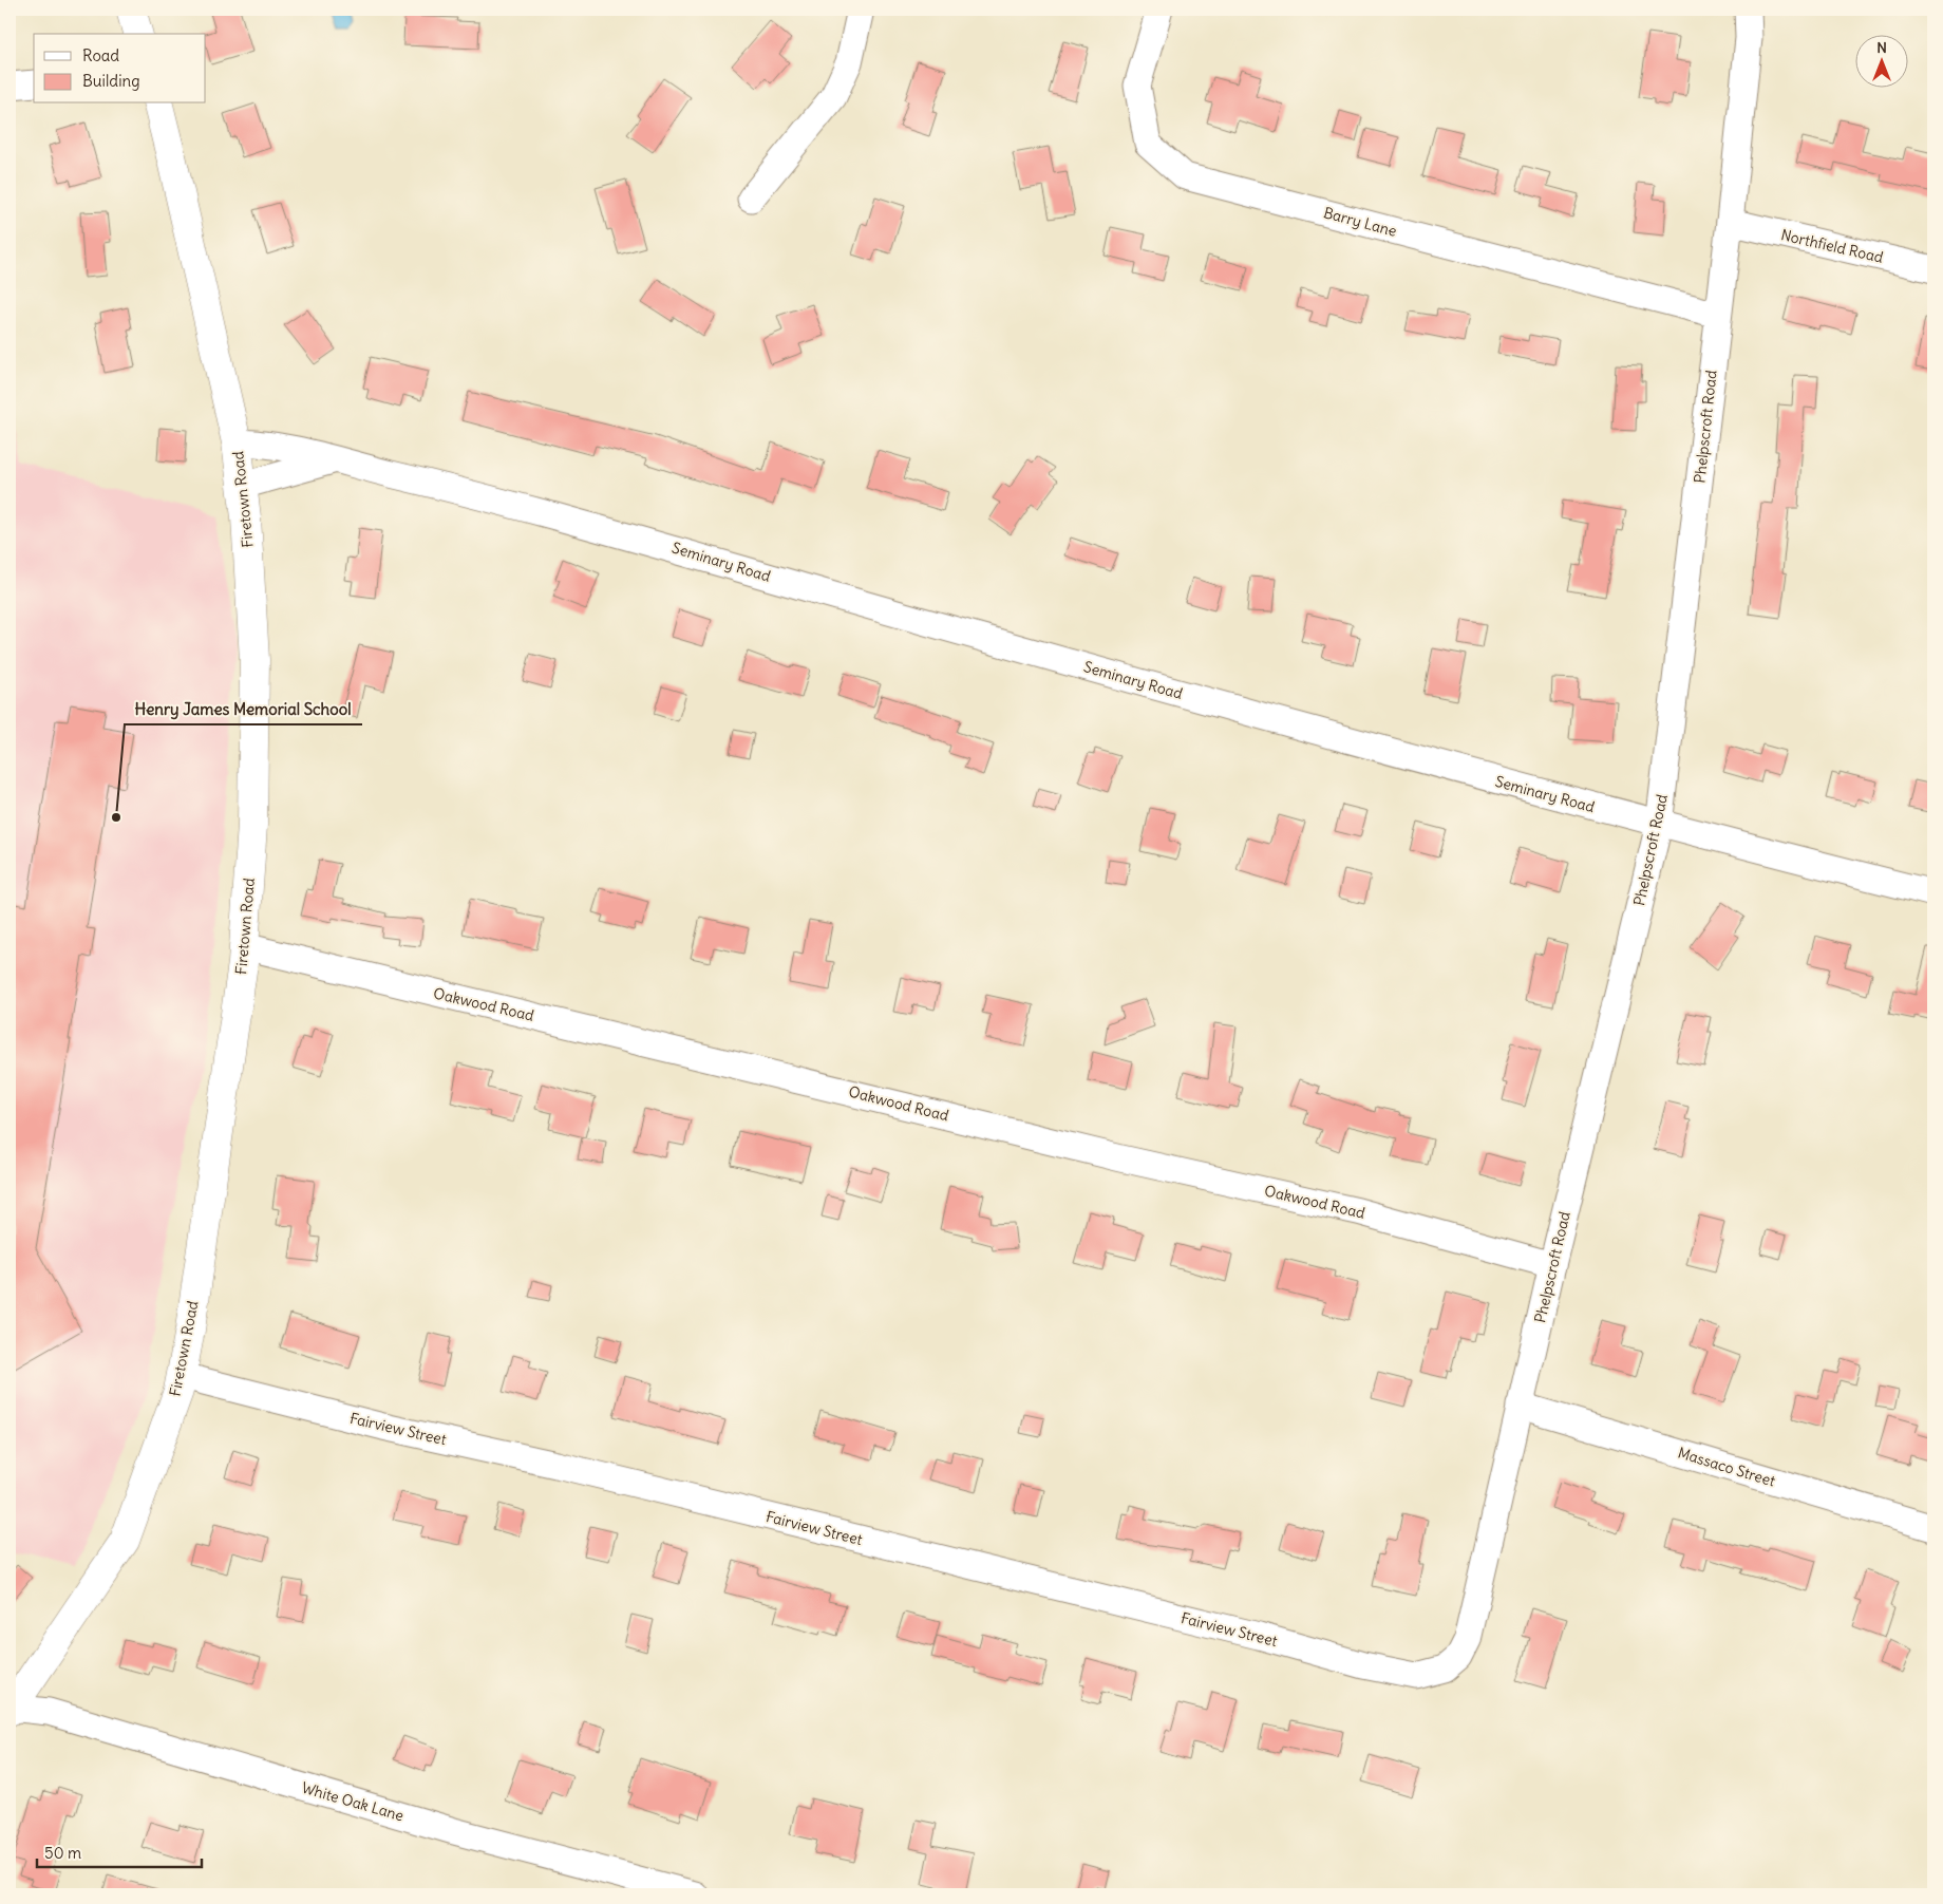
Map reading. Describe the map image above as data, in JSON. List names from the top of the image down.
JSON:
{
  "streets": {
    "street": [
      "Barry Lane",
      "Northfield Road",
      "Phelpscroft Road",
      "Firetown Road",
      "Seminary Road",
      "Oakwood Road",
      "Fairview Street",
      "Massaco Street",
      "White Oak Lane"
    ]
  },
  "crossings": [
    ["Barry Lane", "Phelpscroft Road"],
    ["Northfield Road", "Phelpscroft Road"],
    ["Phelpscroft Road", "Seminary Road"],
    ["Phelpscroft Road", "Oakwood Road"],
    ["Phelpscroft Road", "Fairview Street"],
    ["Phelpscroft Road", "Massaco Street"],
    ["Firetown Road", "Seminary Road"],
    ["Firetown Road", "Oakwood Road"],
    ["Firetown Road", "Fairview Street"],
    ["Firetown Road", "White Oak Lane"]
  ],
  "places": ["Henry James Memorial School"],
  "legend": ["Road", "Building"],
  "scale_bar": "50 m",
  "north": "top"
}
